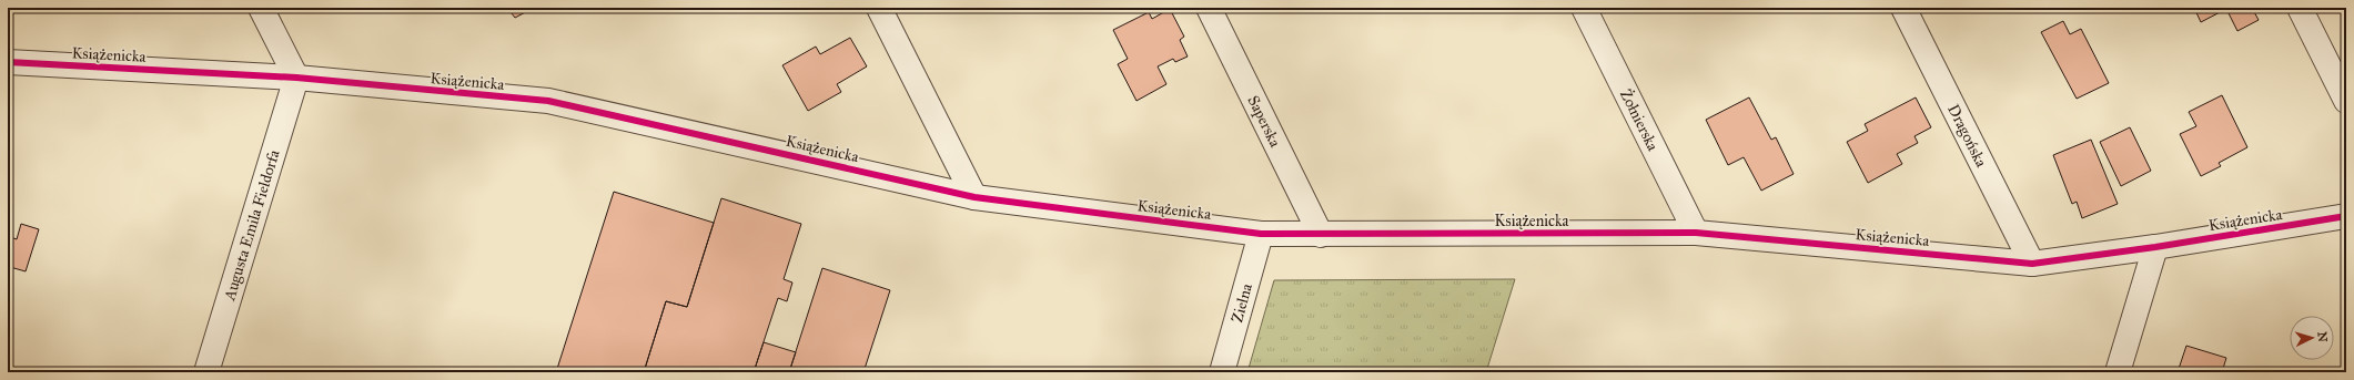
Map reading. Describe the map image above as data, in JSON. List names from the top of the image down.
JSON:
{
  "streets": {
    "street": [
      "Książenicka",
      "Żołnierska",
      "Saperska",
      "Dragońska",
      "Augusta Emila Fieldorfa",
      "Zielna"
    ]
  },
  "crossings": [
    ["Książenicka", "Żołnierska"],
    ["Książenicka", "Saperska"],
    ["Książenicka", "Dragońska"],
    ["Książenicka", "Augusta Emila Fieldorfa"],
    ["Książenicka", "Zielna"]
  ],
  "north": "right"
}
